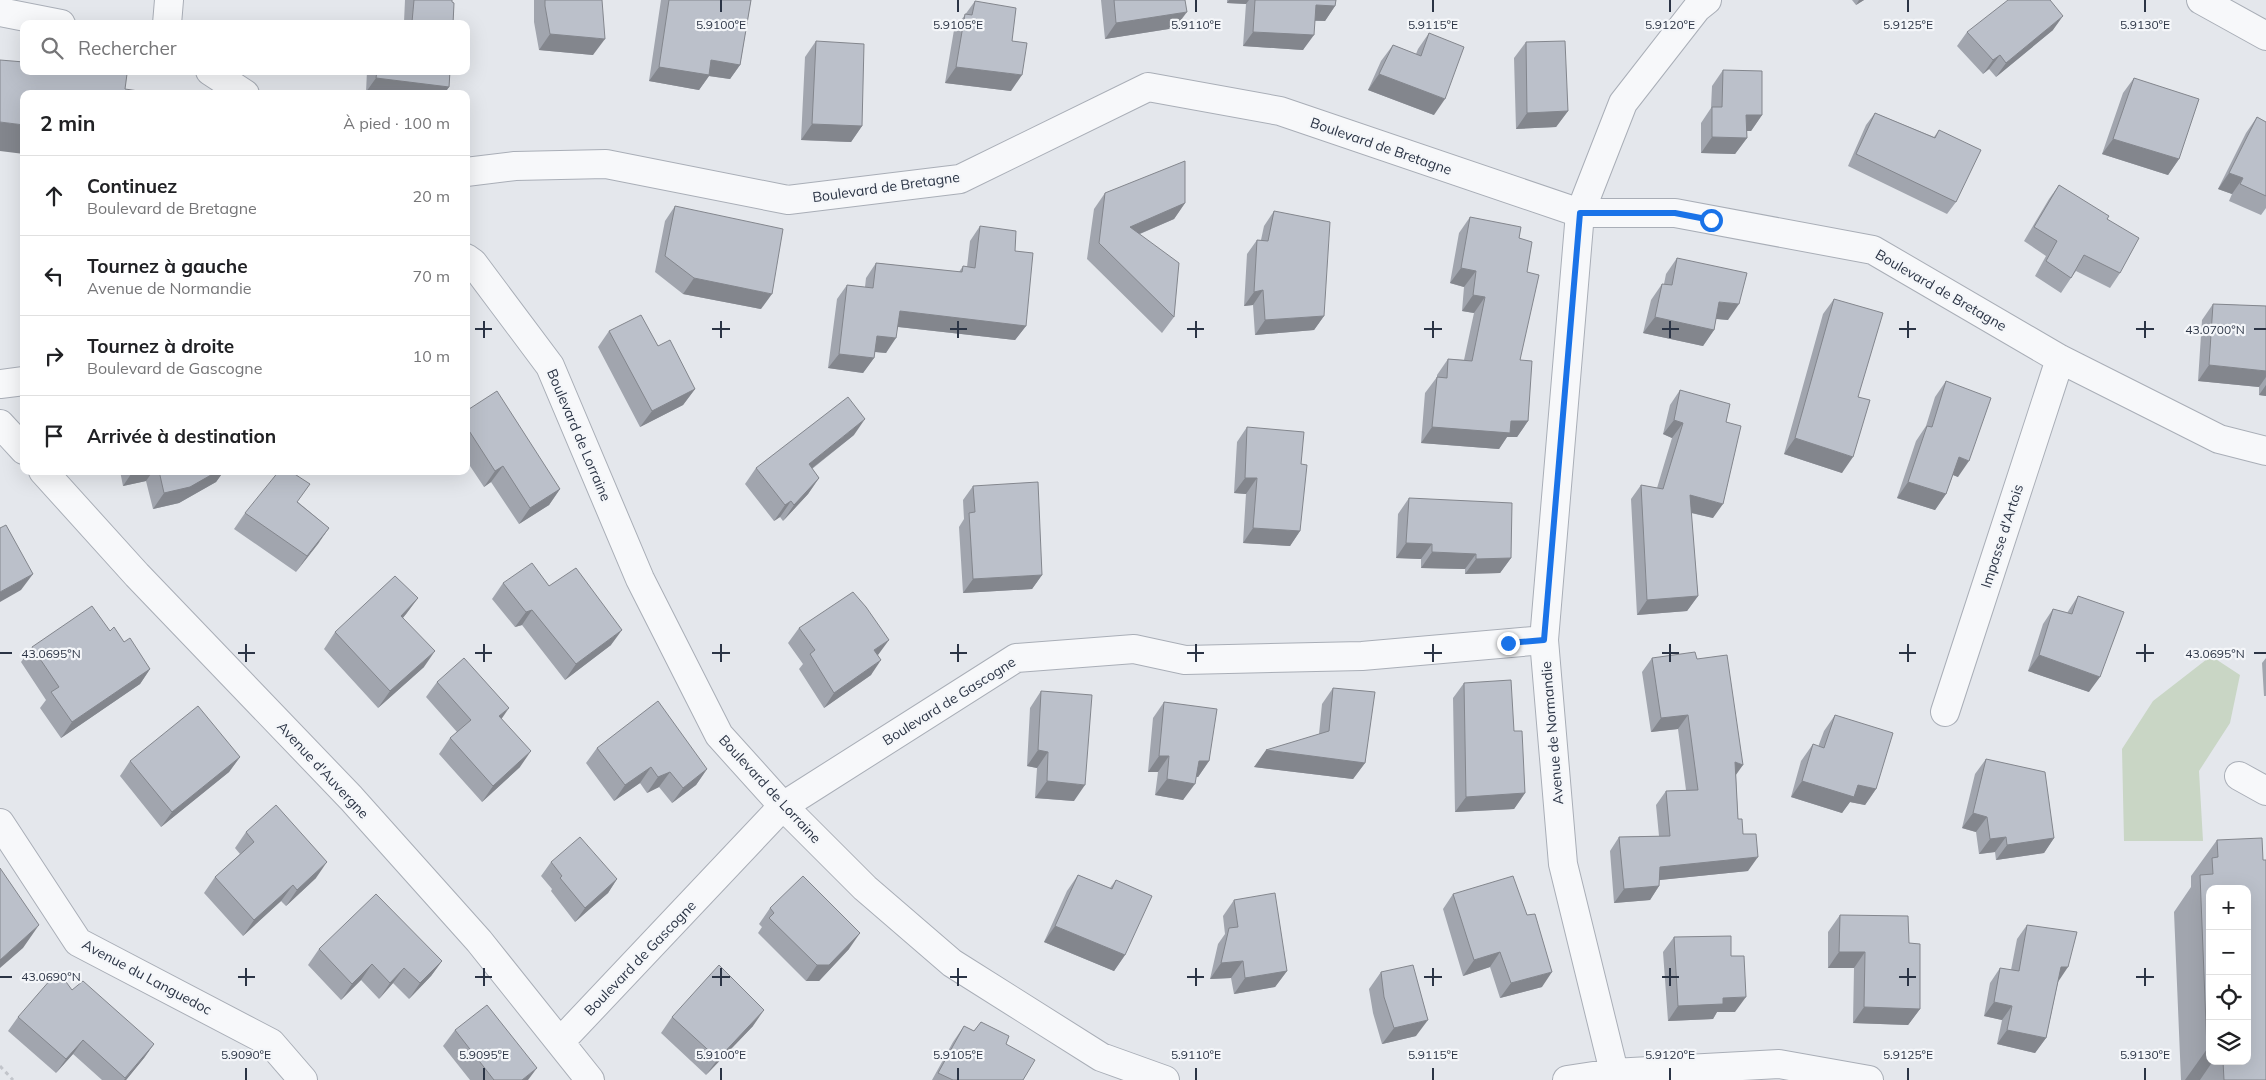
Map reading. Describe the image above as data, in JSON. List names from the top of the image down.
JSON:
{
  "streets": {
    "street": [
      "Boulevard de Bretagne",
      "Boulevard de Lorraine",
      "Impasse d'Artois",
      "Boulevard de Gascogne",
      "Avenue de Normandie",
      "Avenue d'Auvergne",
      "Avenue du Languedoc"
    ]
  },
  "crossings": [
    ["Boulevard de Bretagne", "Impasse d'Artois"],
    ["Boulevard de Bretagne", "Avenue de Normandie"],
    ["Boulevard de Lorraine", "Boulevard de Gascogne"],
    ["Boulevard de Gascogne", "Avenue de Normandie"],
    ["Boulevard de Gascogne", "Avenue d'Auvergne"]
  ],
  "page": {
    "search": "Rechercher",
    "heading": ["2 min", "À pied · 100 m"],
    "list": [
      ["Continuez", "Boulevard de Bretagne", "20 m"],
      ["Tournez à gauche", "Avenue de Normandie", "70 m"],
      ["Tournez à droite", "Boulevard de Gascogne", "10 m"],
      "Arrivée à destination"
    ],
    "map_buttons": ["+", "−"]
  },
  "coordinates": [
    "5.9100°E",
    "5.9105°E",
    "5.9110°E",
    "5.9115°E",
    "5.9120°E",
    "5.9125°E",
    "5.9130°E",
    "43.0700°N",
    "43.0695°N",
    "43.0690°N",
    "5.9090°E",
    "5.9095°E"
  ]
}
